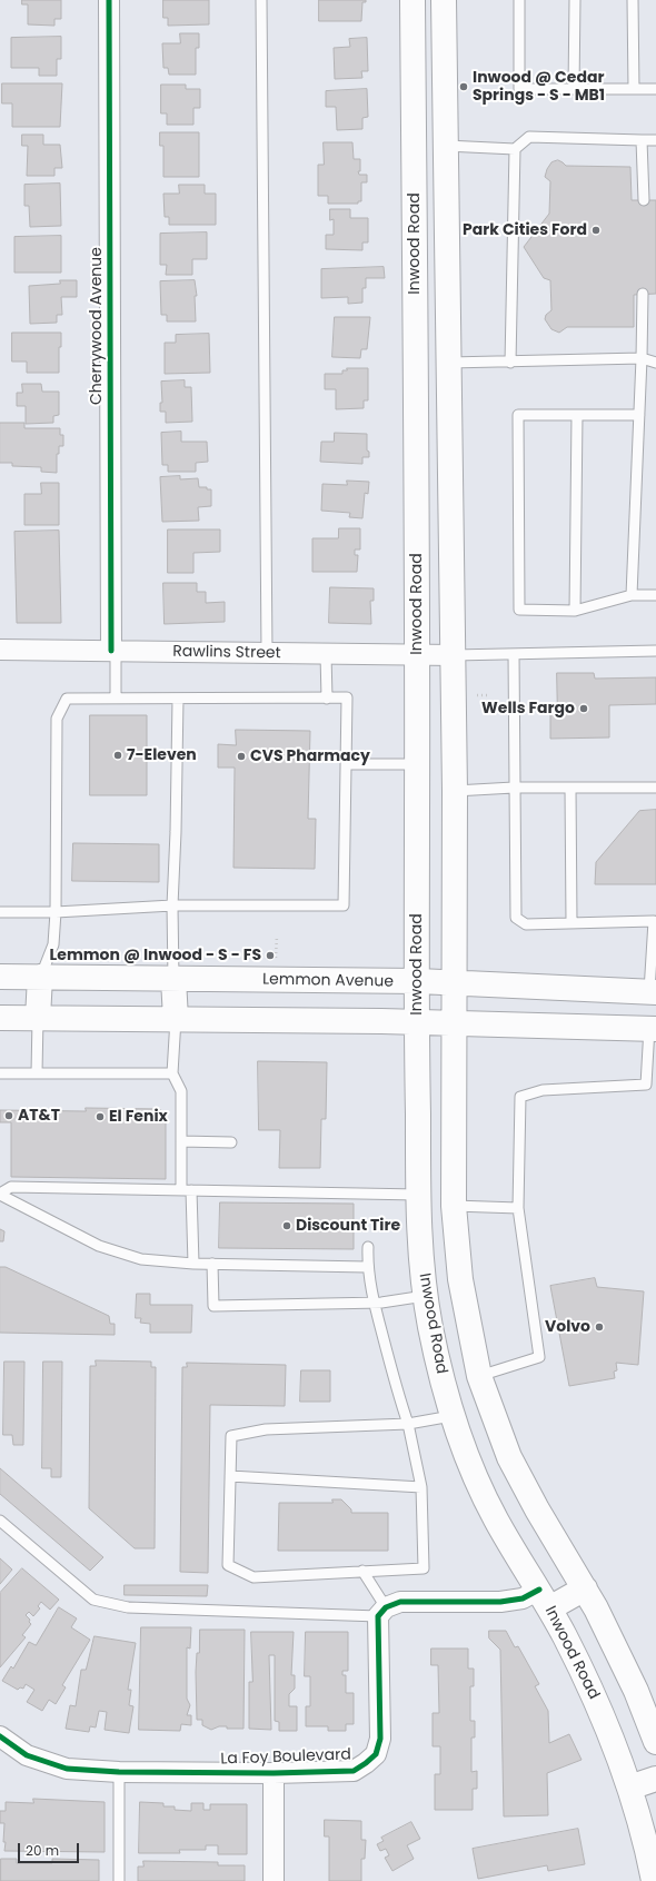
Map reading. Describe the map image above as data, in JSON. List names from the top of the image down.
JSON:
{
  "streets": {
    "main road": ["Inwood Road", "Lemmon Avenue"],
    "street": ["Cherrywood Avenue", "Rawlins Street", "La Foy Boulevard"]
  },
  "crossings": [
    ["Inwood Road", "Rawlins Street"],
    ["Inwood Road", "Lemmon Avenue"],
    ["Cherrywood Avenue", "Rawlins Street"]
  ],
  "places": [
    "Inwood @ Cedar Springs - S - MB1",
    "Park Cities Ford",
    "Wells Fargo",
    "7-Eleven",
    "CVS Pharmacy",
    "Lemmon @ Inwood - S - FS",
    "AT&T",
    "El Fenix",
    "Discount Tire",
    "Volvo"
  ],
  "scale_bar": "20 m"
}
